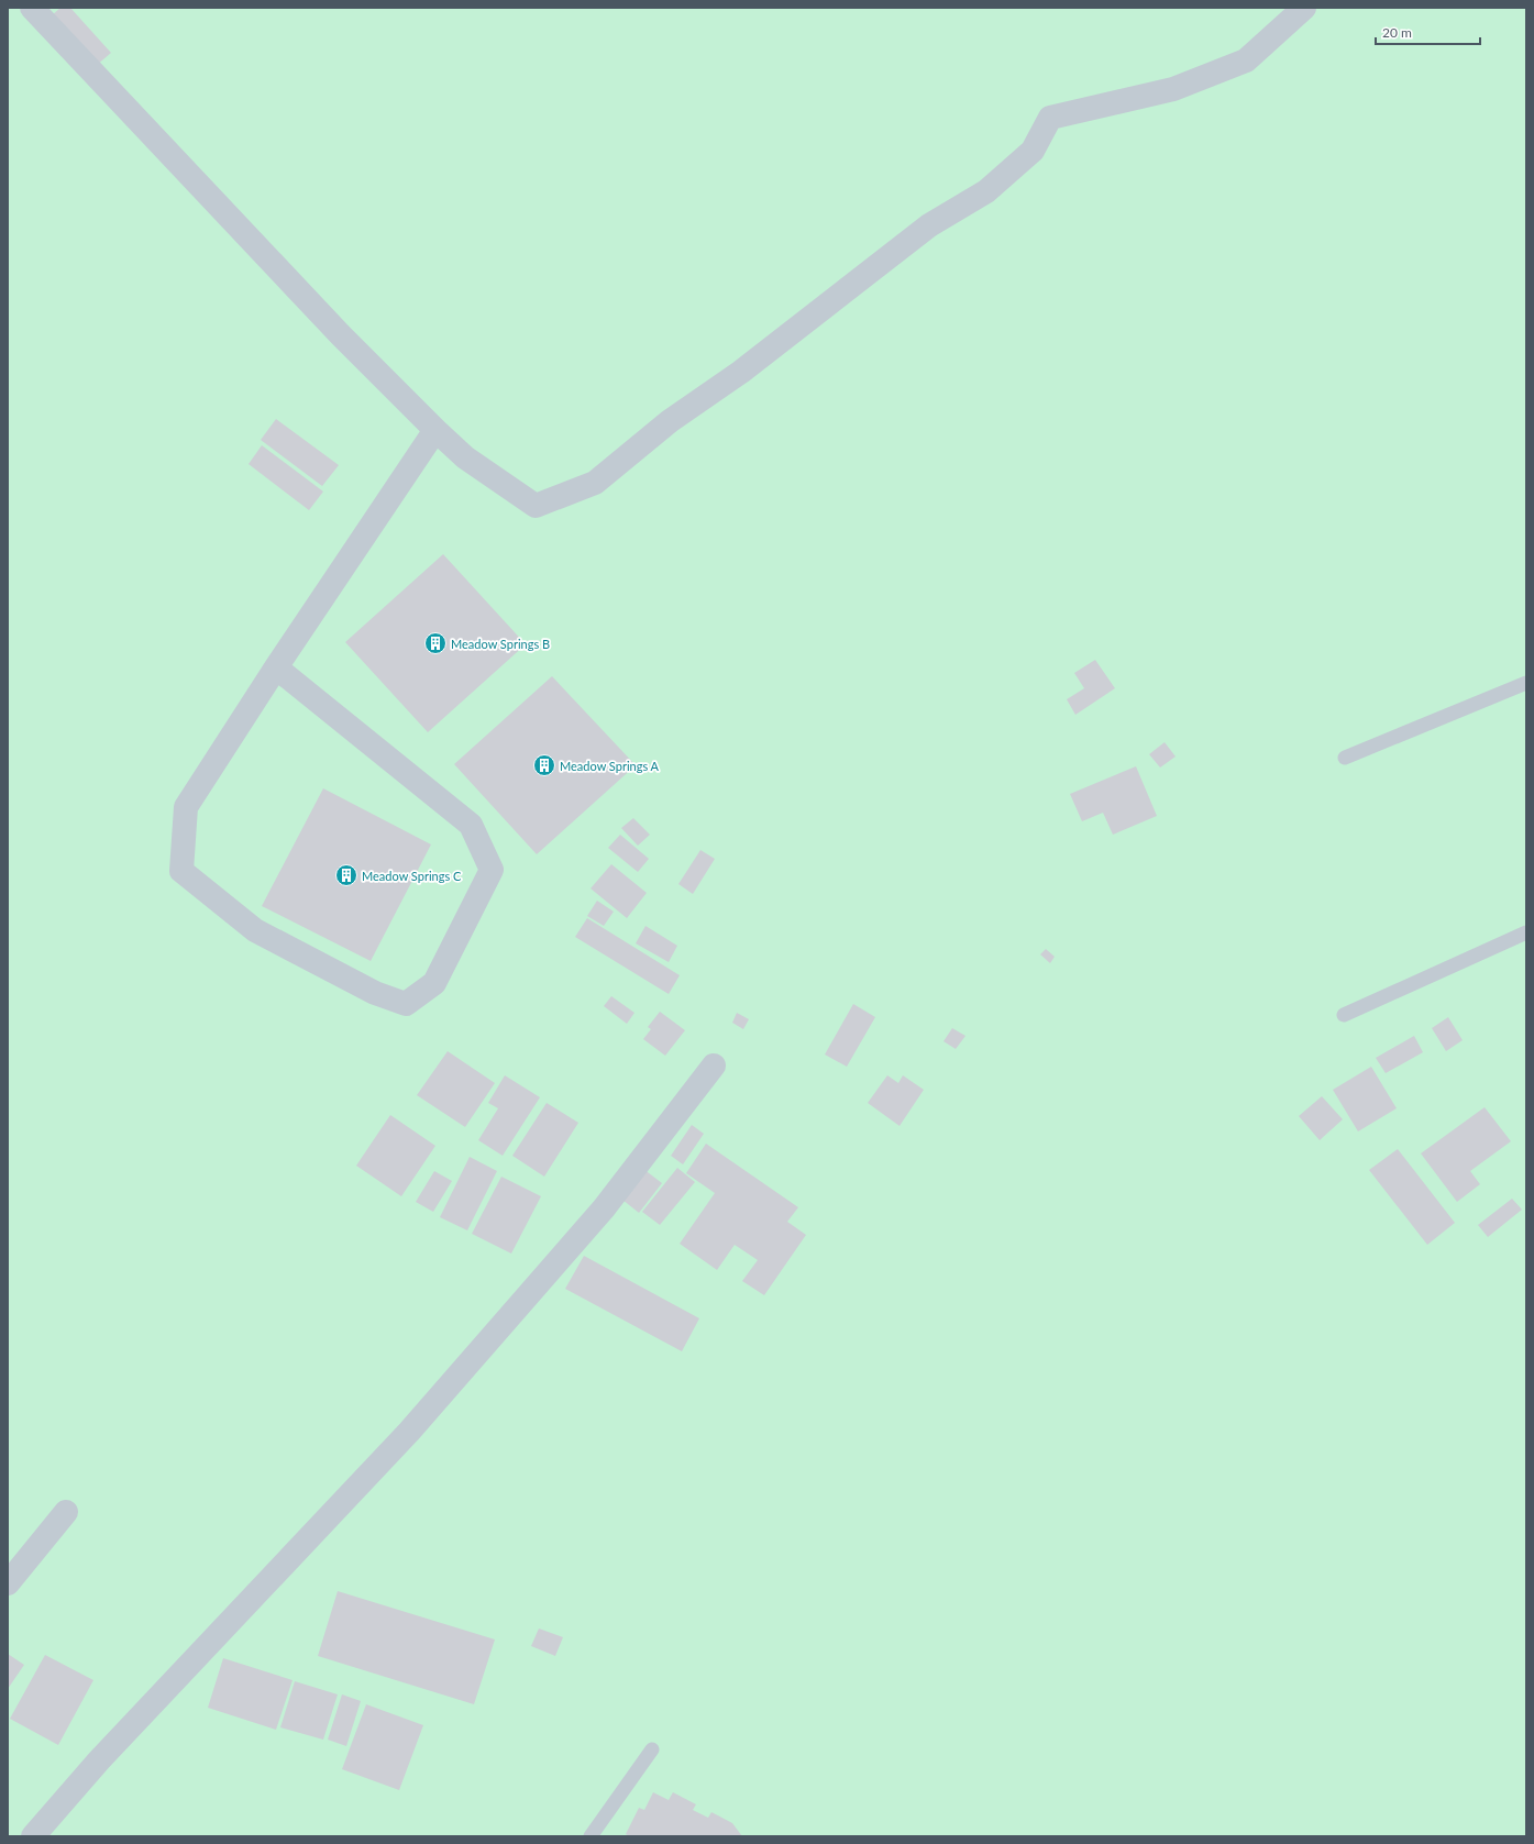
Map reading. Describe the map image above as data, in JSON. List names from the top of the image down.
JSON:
{
  "places": {
    "building": ["Meadow Springs B", "Meadow Springs A", "Meadow Springs C"]
  },
  "scale_bar": "20 m"
}
